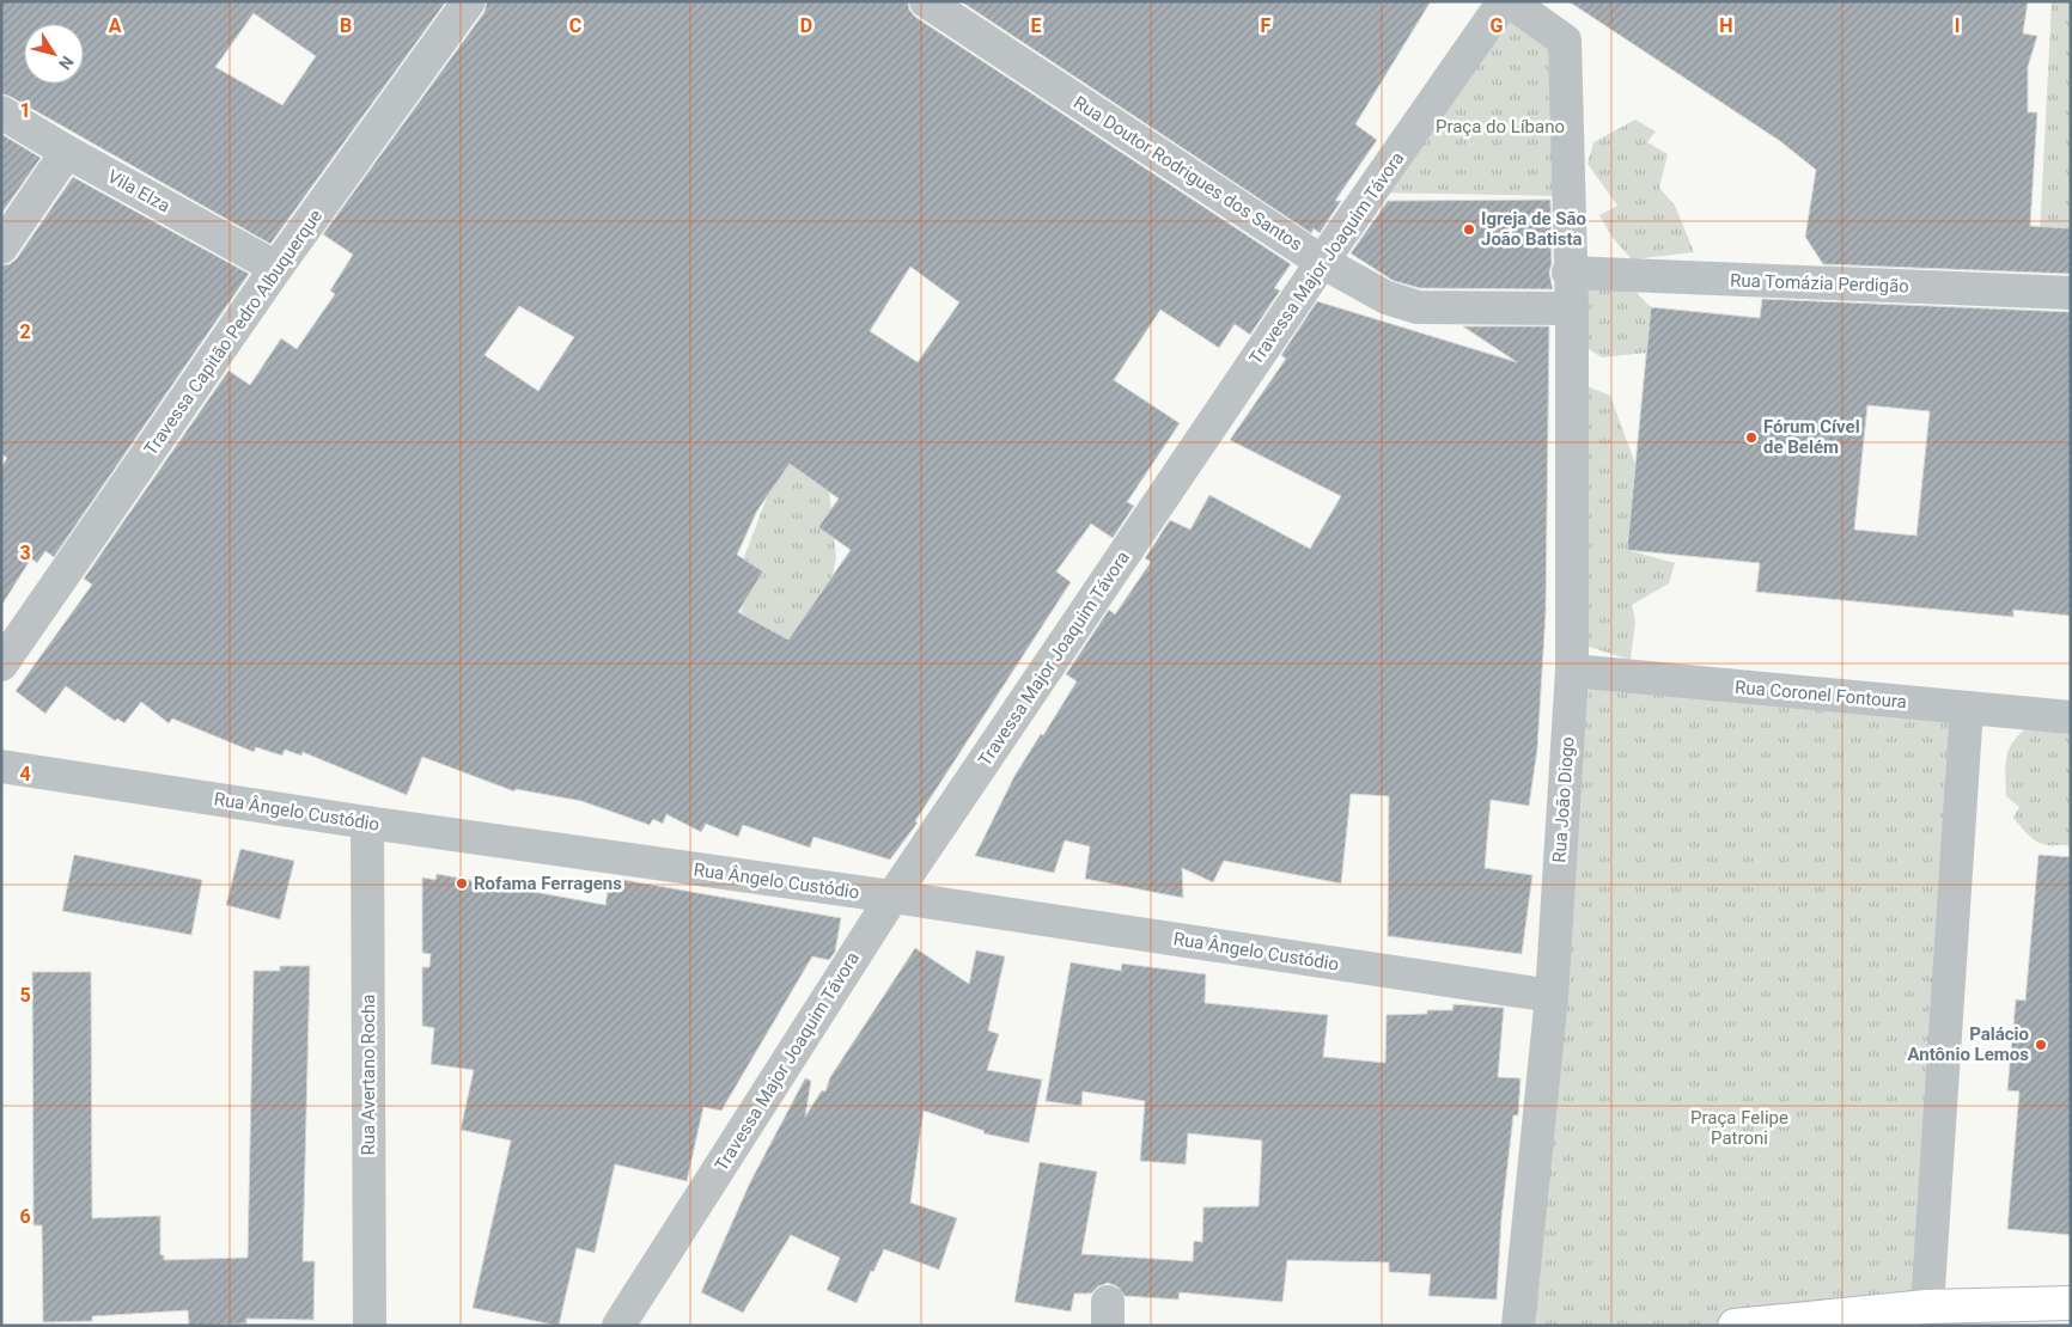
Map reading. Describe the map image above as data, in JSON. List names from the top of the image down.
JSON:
{
  "streets": {
    "street": [
      "Rua Doutor Rodrigues dos Santos",
      "Vila Elza",
      "Travessa Major Joaquim Távora",
      "Rua Tomázia Perdigão",
      "Travessa Capitão Pedro Albuquerque",
      "Rua Coronel Fontoura",
      "Rua João Diogo",
      "Rua Ângelo Custódio",
      "Rua Avertano Rocha"
    ]
  },
  "crossings": [
    ["Rua Doutor Rodrigues dos Santos", "Travessa Major Joaquim Távora"],
    ["Rua Doutor Rodrigues dos Santos", "Rua João Diogo"],
    ["Vila Elza", "Travessa Capitão Pedro Albuquerque"],
    ["Travessa Major Joaquim Távora", "Rua Ângelo Custódio"],
    ["Rua Tomázia Perdigão", "Rua João Diogo"],
    ["Rua Coronel Fontoura", "Rua João Diogo"],
    ["Rua João Diogo", "Rua Ângelo Custódio"],
    ["Rua Ângelo Custódio", "Rua Avertano Rocha"]
  ],
  "parks": ["Praça do Líbano", "Praça Felipe Patroni"],
  "places": [
    "Igreja de São João Batista",
    "Fórum Cível de Belém",
    "Rofama Ferragens",
    "Palácio Antônio Lemos"
  ],
  "north": "bottom right",
  "grid": {
    "columns": [
      "A",
      "B",
      "C",
      "D",
      "E",
      "F",
      "G",
      "H",
      "I"
    ],
    "rows": [
      "1",
      "2",
      "3",
      "4",
      "5",
      "6"
    ]
  }
}
